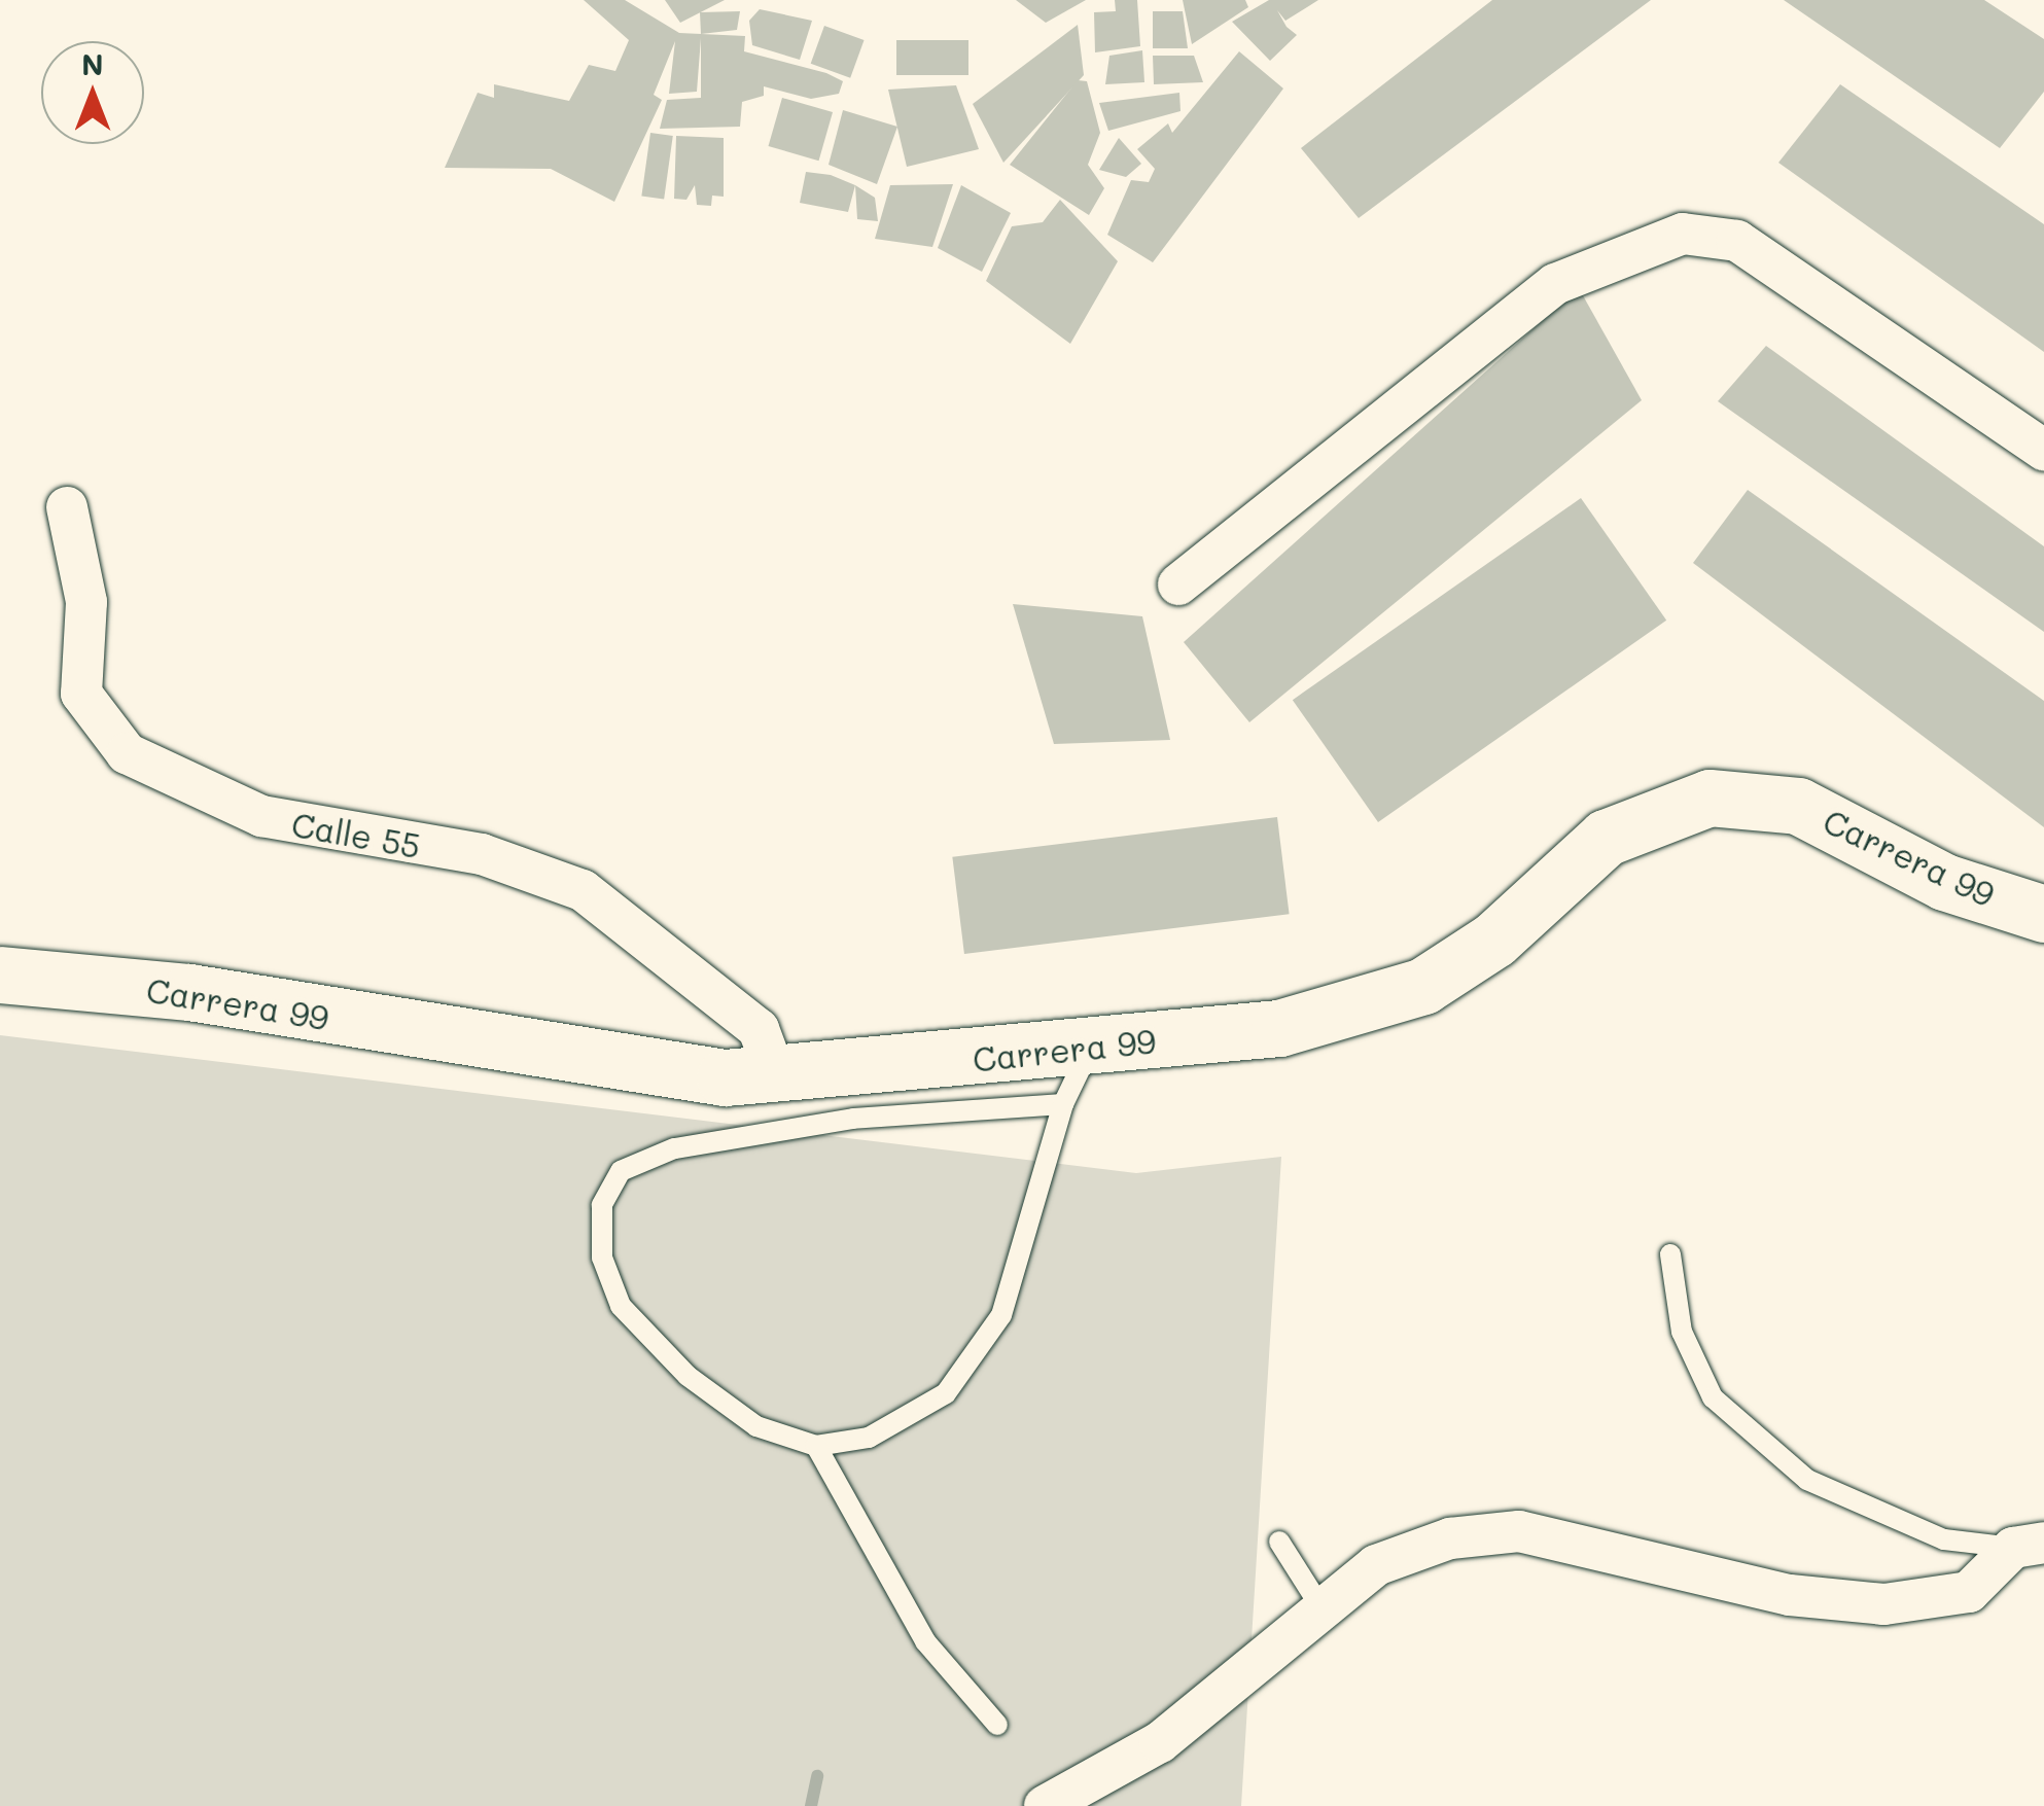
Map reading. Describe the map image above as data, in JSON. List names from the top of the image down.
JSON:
{
  "streets": {
    "street": ["Calle 55", "Carrera 99"]
  },
  "crossings": [
    ["Calle 55", "Carrera 99"]
  ],
  "north": "top"
}
